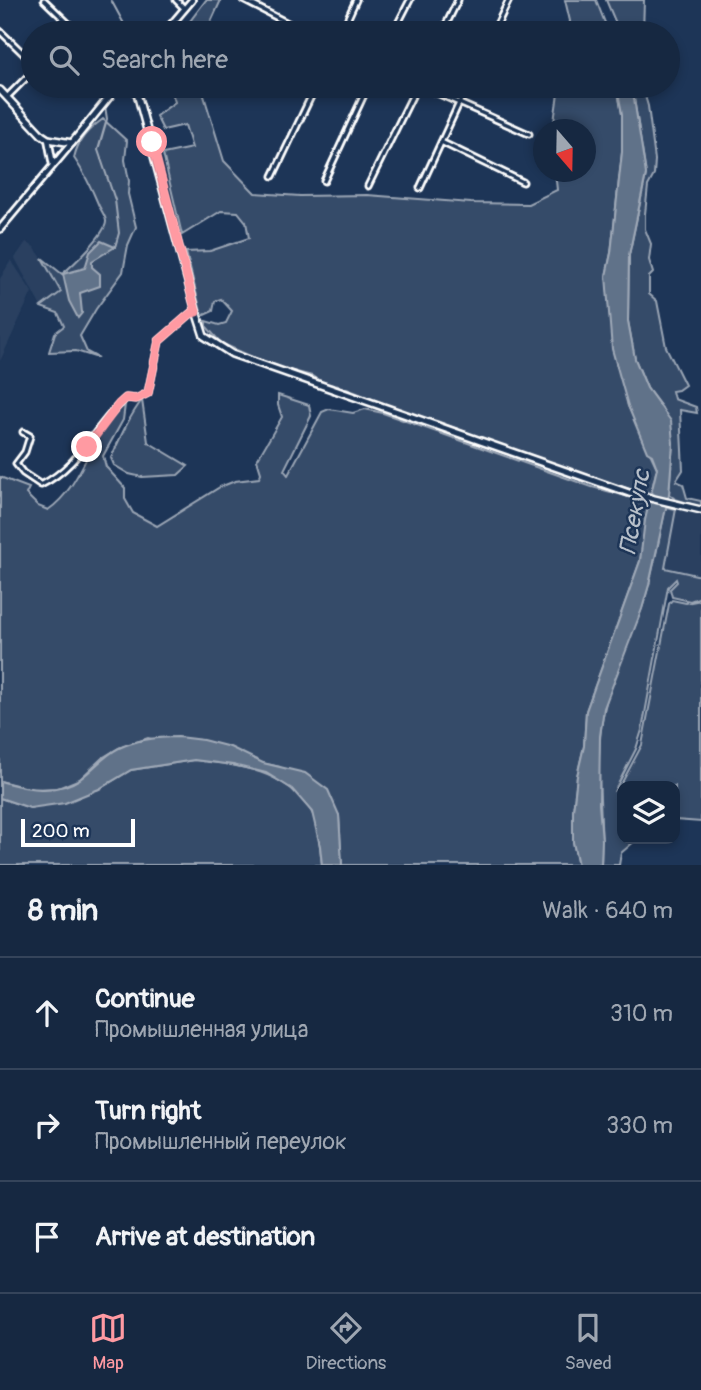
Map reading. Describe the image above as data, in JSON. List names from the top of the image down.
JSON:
{
  "water": ["Псекупс"],
  "scale_bar": "200 m",
  "north": "bottom",
  "page": {
    "search": "Search here",
    "scale": "200 m",
    "heading": ["8 min", "Walk · 640 m"],
    "list": [
      ["Continue", "Промышленная улица", "310 m"],
      ["Turn right", "Промышленный переулок", "330 m"],
      "Arrive at destination"
    ],
    "nav": ["Map", "Directions", "Saved"]
  }
}
